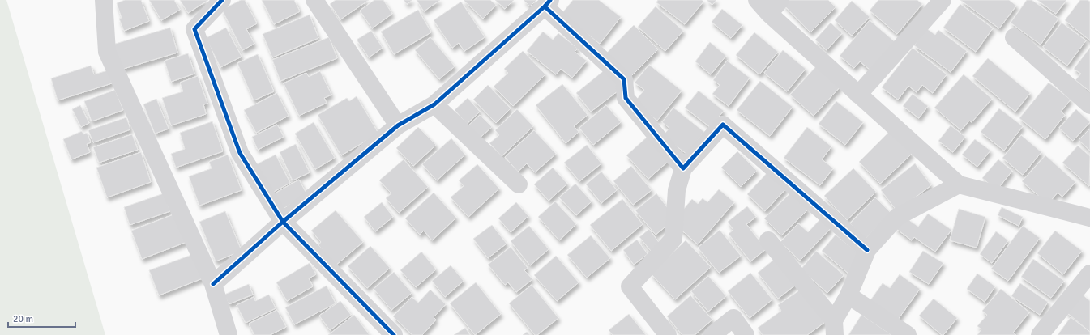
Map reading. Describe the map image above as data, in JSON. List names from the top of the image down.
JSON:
{
  "scale_bar": "20 m"
}
